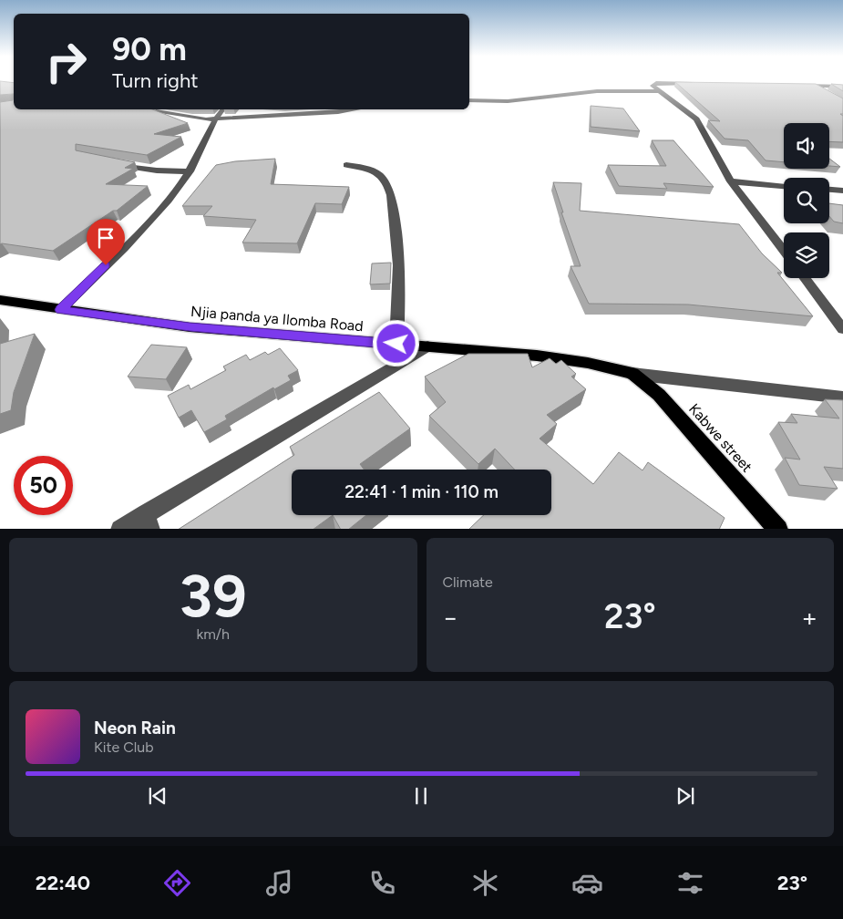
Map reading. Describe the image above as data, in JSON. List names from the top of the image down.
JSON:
{
  "streets": {
    "main road": ["Njia panda ya Ilomba Road", "Kabwe street"]
  },
  "crossings": [
    ["Njia panda ya Ilomba Road", "Kabwe street"]
  ],
  "page": {
    "turn": ["90 m", "Turn right"],
    "limit": "50",
    "trip": "22:41 · 1 min · 110 m",
    "tile": [
      ["39", "km/h"],
      "Climate"
    ],
    "heat": ["−", "23°", "+"],
    "song": ["Neon Rain", "Kite Club"],
    "tabs": ["22:40", "23°"]
  }
}
